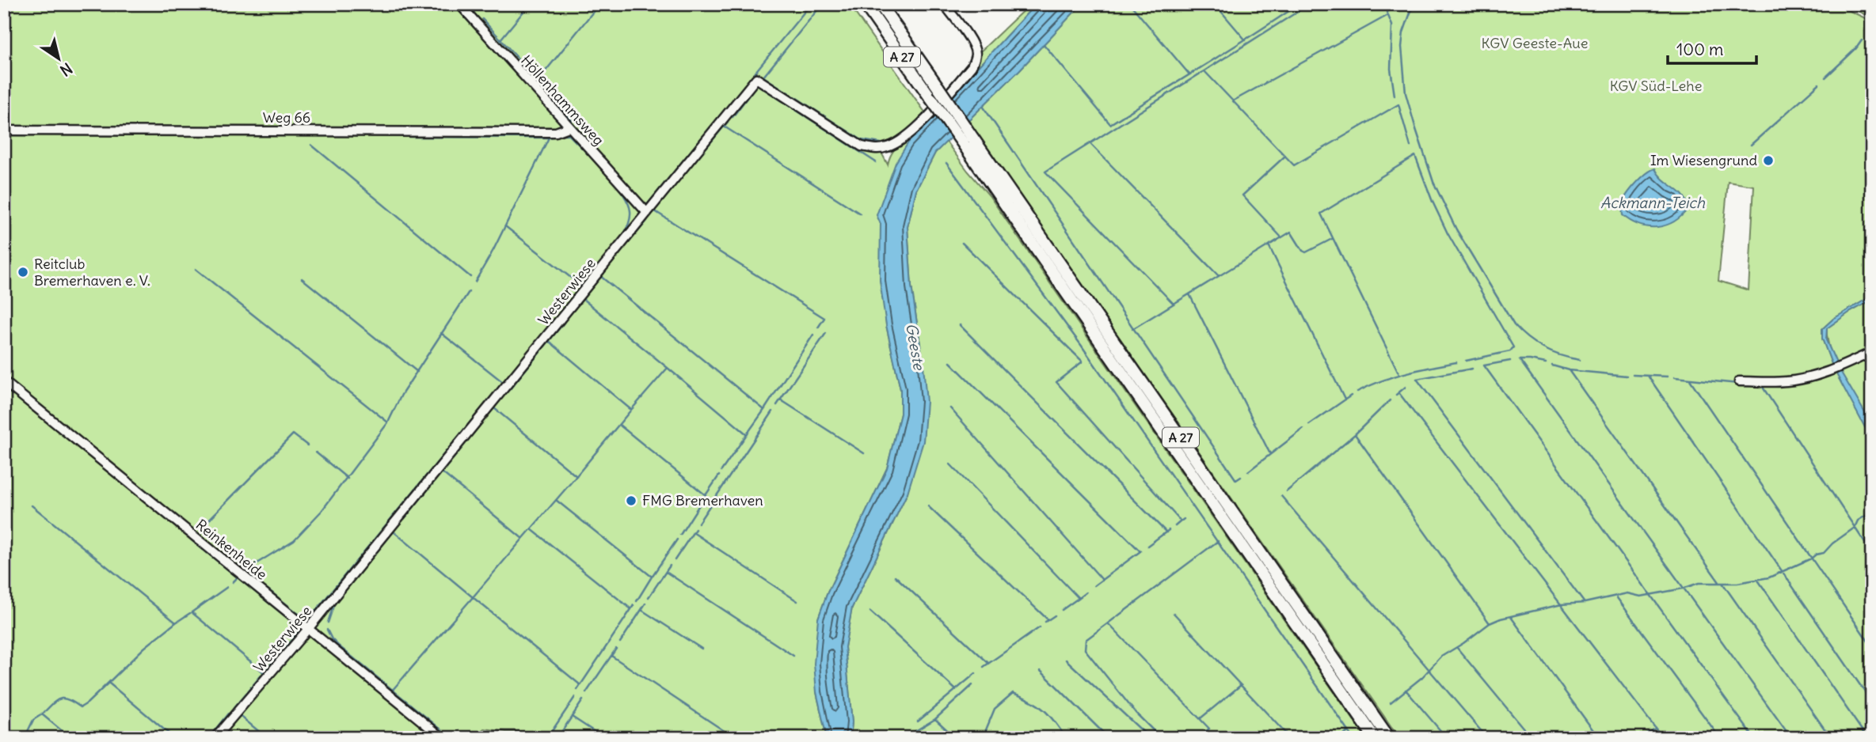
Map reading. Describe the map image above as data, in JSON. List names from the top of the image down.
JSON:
{
  "streets": {
    "highway": ["A 27"],
    "street": [
      "Höllenhammsweg",
      "Weg 66",
      "Westerwiese",
      "Reinkenheide"
    ]
  },
  "crossings": [
    ["Höllenhammsweg", "Weg 66"],
    ["Höllenhammsweg", "Westerwiese"],
    ["Westerwiese", "Reinkenheide"]
  ],
  "water": ["Ackmann-Teich", "Geeste"],
  "parks": ["KGV Geeste-Aue", "KGV Süd-Lehe"],
  "places": ["Im Wiesengrund", "Reitclub Bremerhaven e. V.", "FMG Bremerhaven"],
  "scale_bar": "100 m",
  "north": "bottom right"
}
